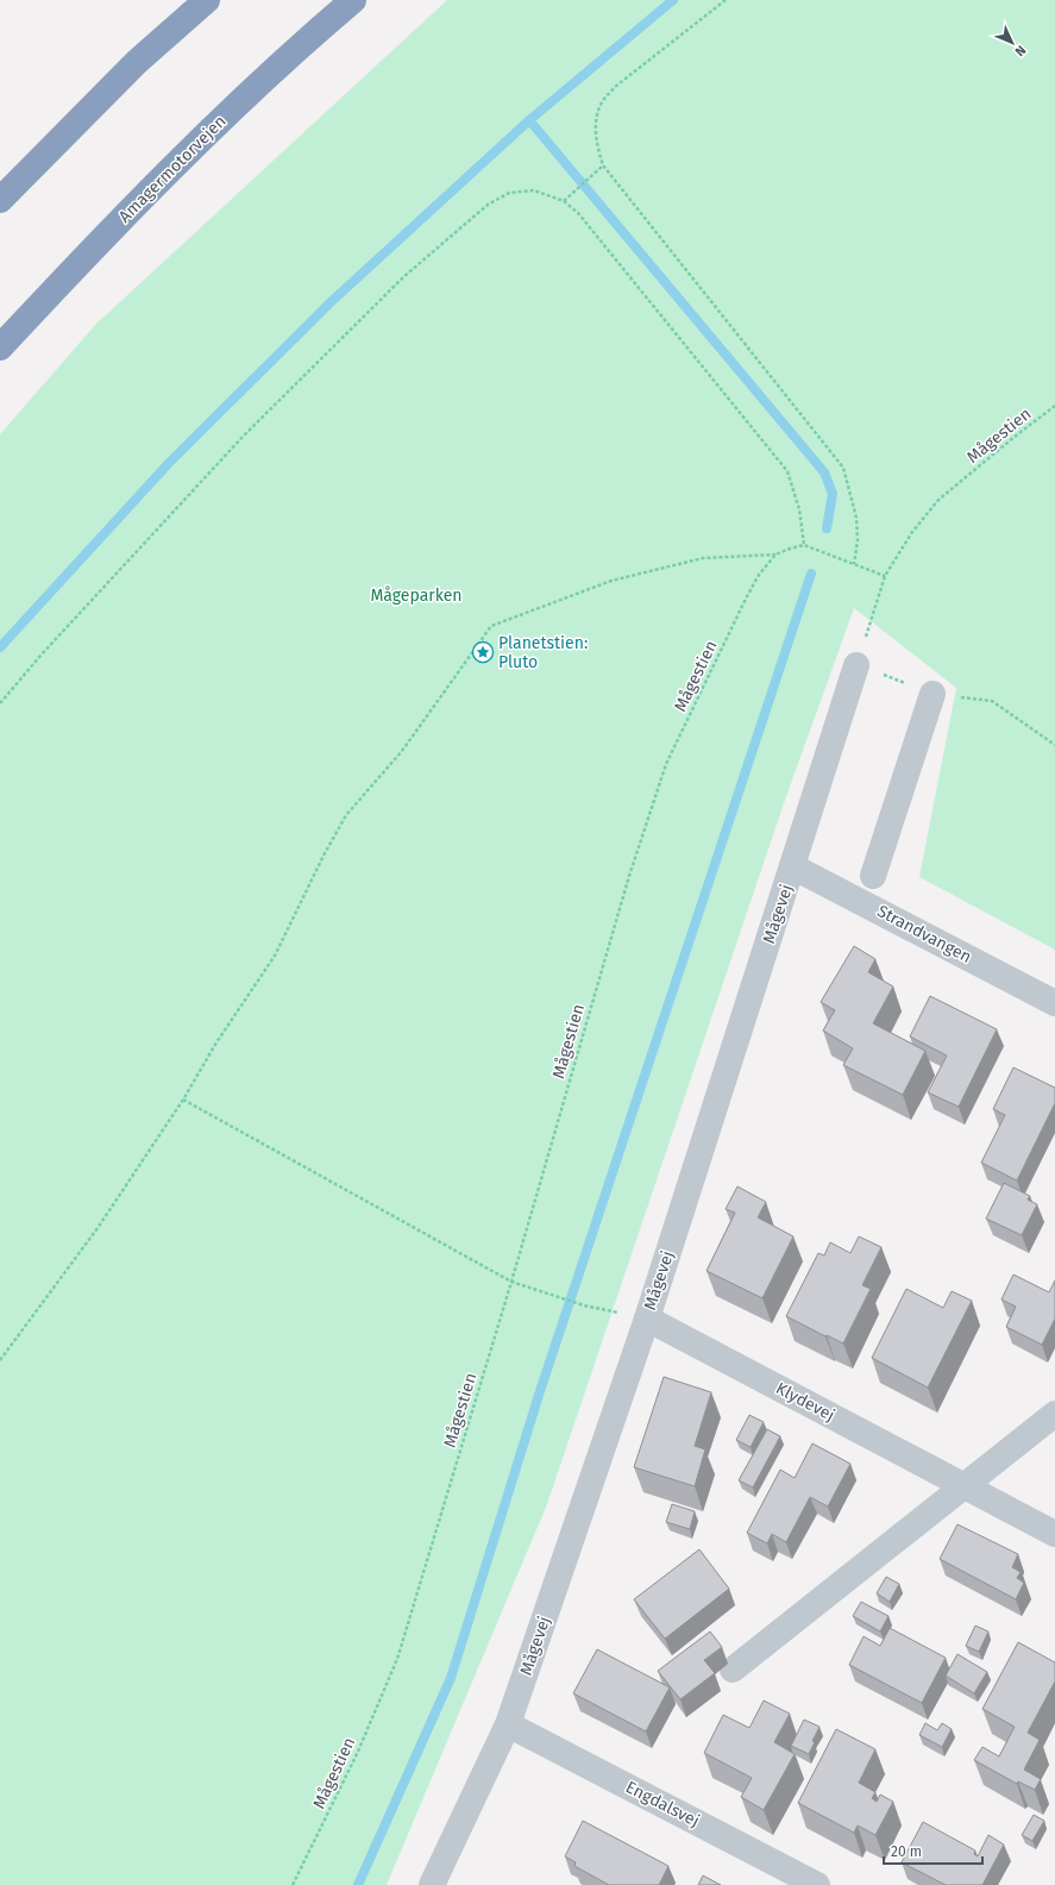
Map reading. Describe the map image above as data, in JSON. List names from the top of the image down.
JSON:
{
  "streets": {
    "highway": ["Amagermotorvejen"],
    "street": [
      "Mågevej",
      "Strandvangen",
      "Klydevej",
      "Engdalsvej"
    ],
    "path": ["Mågestien"]
  },
  "crossings": [
    ["Mågestien", "Mågevej"],
    ["Mågevej", "Strandvangen"],
    ["Mågevej", "Klydevej"],
    ["Mågevej", "Engdalsvej"]
  ],
  "parks": ["Mågeparken"],
  "places": {
    "place": ["Planetstien: Pluto"]
  },
  "scale_bar": "20 m",
  "north": "bottom right"
}
